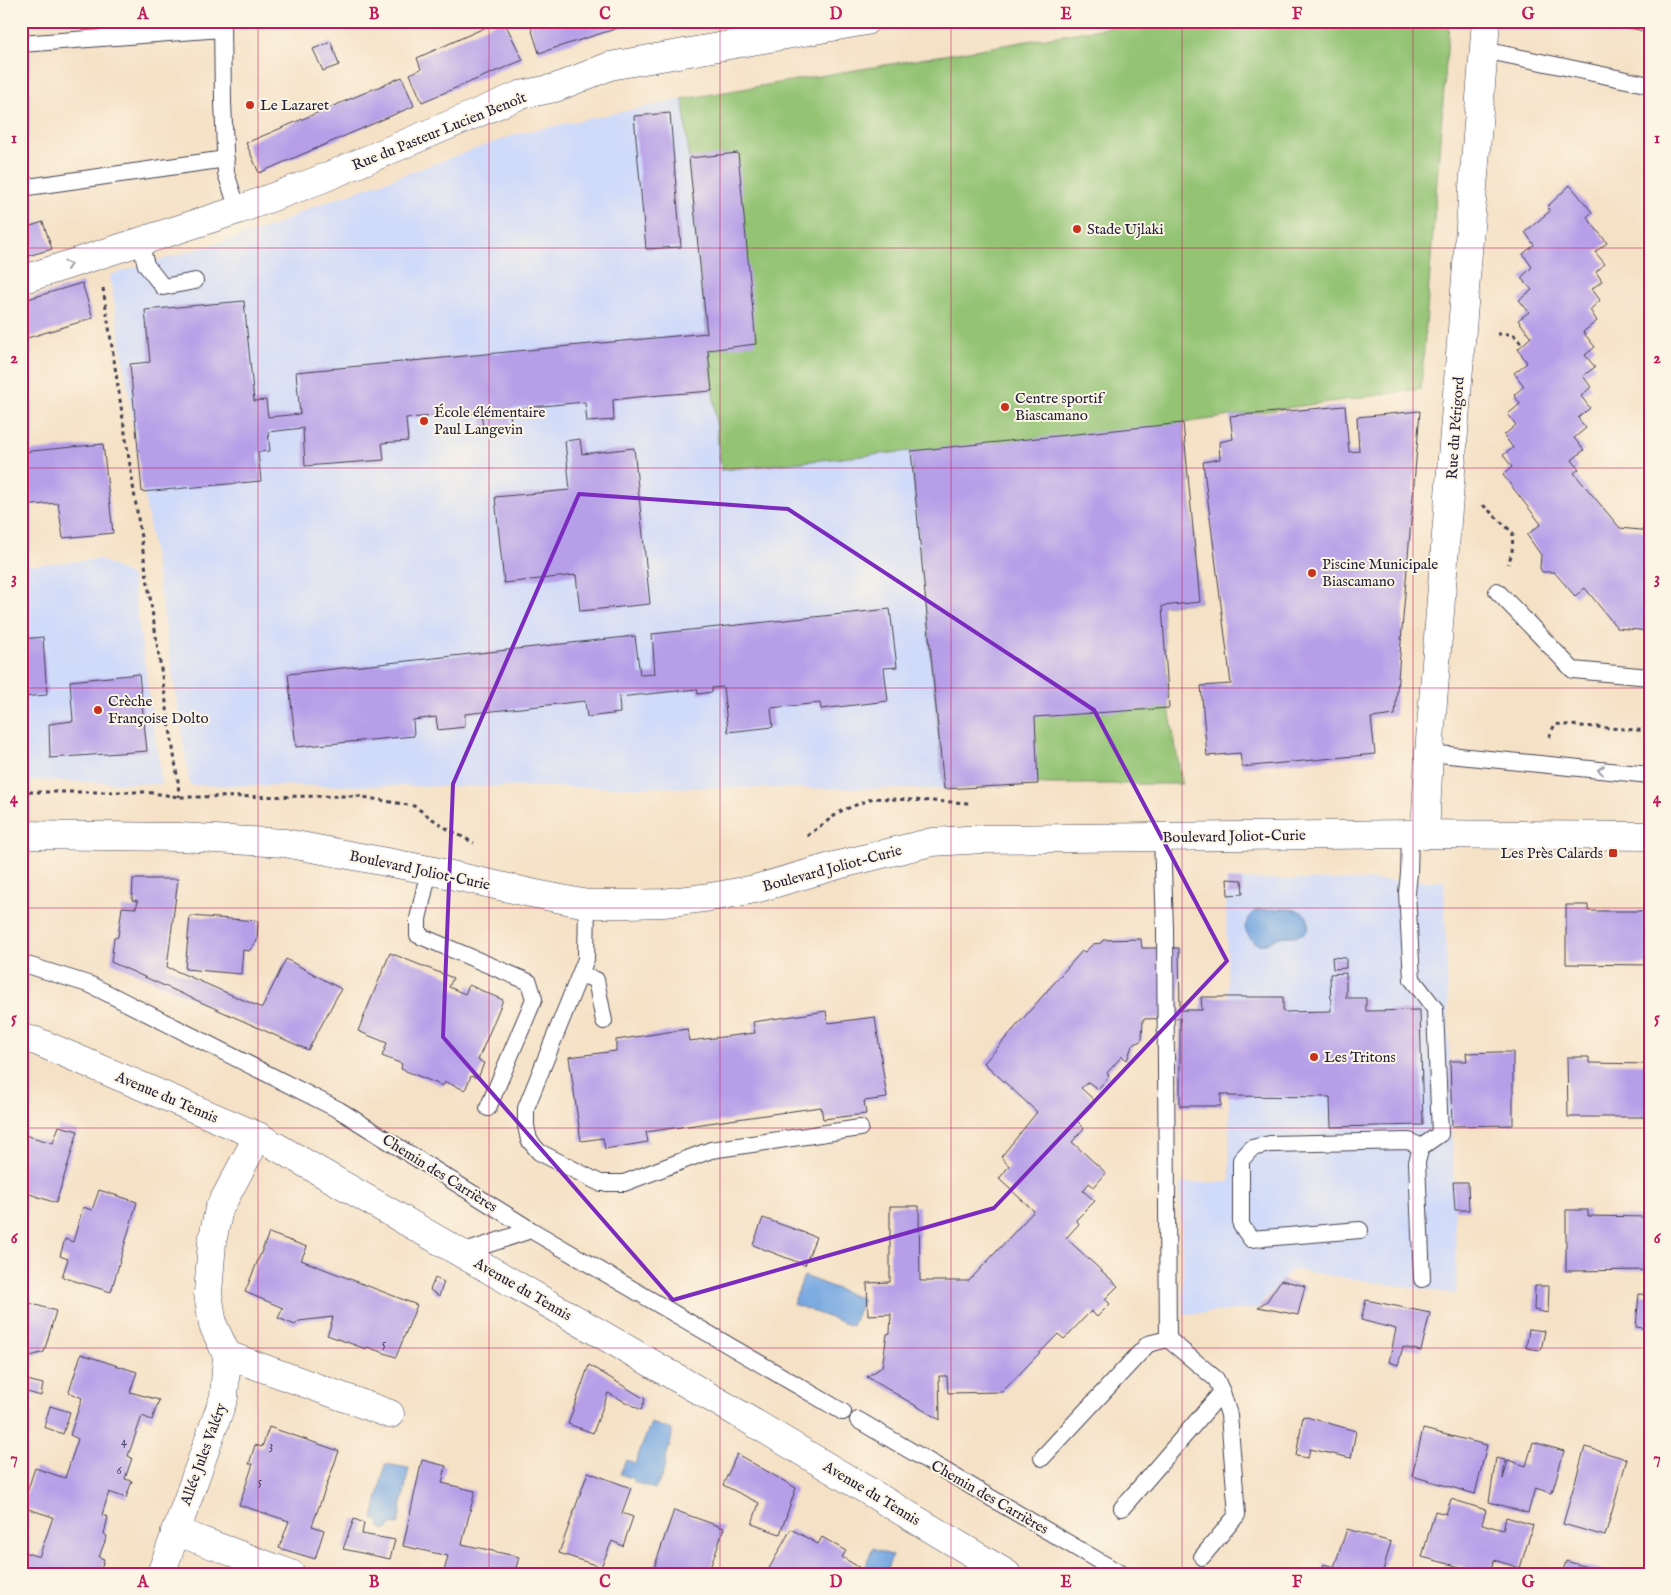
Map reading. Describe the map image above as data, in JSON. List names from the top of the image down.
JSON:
{
  "streets": {
    "street": [
      "Rue du Pasteur Lucien Benoît",
      "Rue du Périgord",
      "Boulevard Joliot-Curie",
      "Avenue du Tennis",
      "Allée Jules Valéry"
    ],
    "lane": ["Chemin des Carrières"]
  },
  "crossings": [
    ["Rue du Périgord", "Boulevard Joliot-Curie"],
    ["Avenue du Tennis", "Allée Jules Valéry"]
  ],
  "places": {
    "other": [
      "Le Lazaret",
      "Stade Ujlaki",
      "Centre sportif Biascamano",
      "École élémentaire Paul Langevin",
      "Piscine Municipale Biascamano",
      "Crèche Françoise Dolto",
      "Les Tritons"
    ],
    "transit": ["Les Près Calards"]
  },
  "house_numbers": [
    "5",
    "4",
    "3",
    "6",
    "5"
  ],
  "grid": {
    "columns": [
      "A",
      "B",
      "C",
      "D",
      "E",
      "F",
      "G"
    ],
    "rows": [
      "1",
      "2",
      "3",
      "4",
      "5",
      "6",
      "7"
    ]
  }
}
